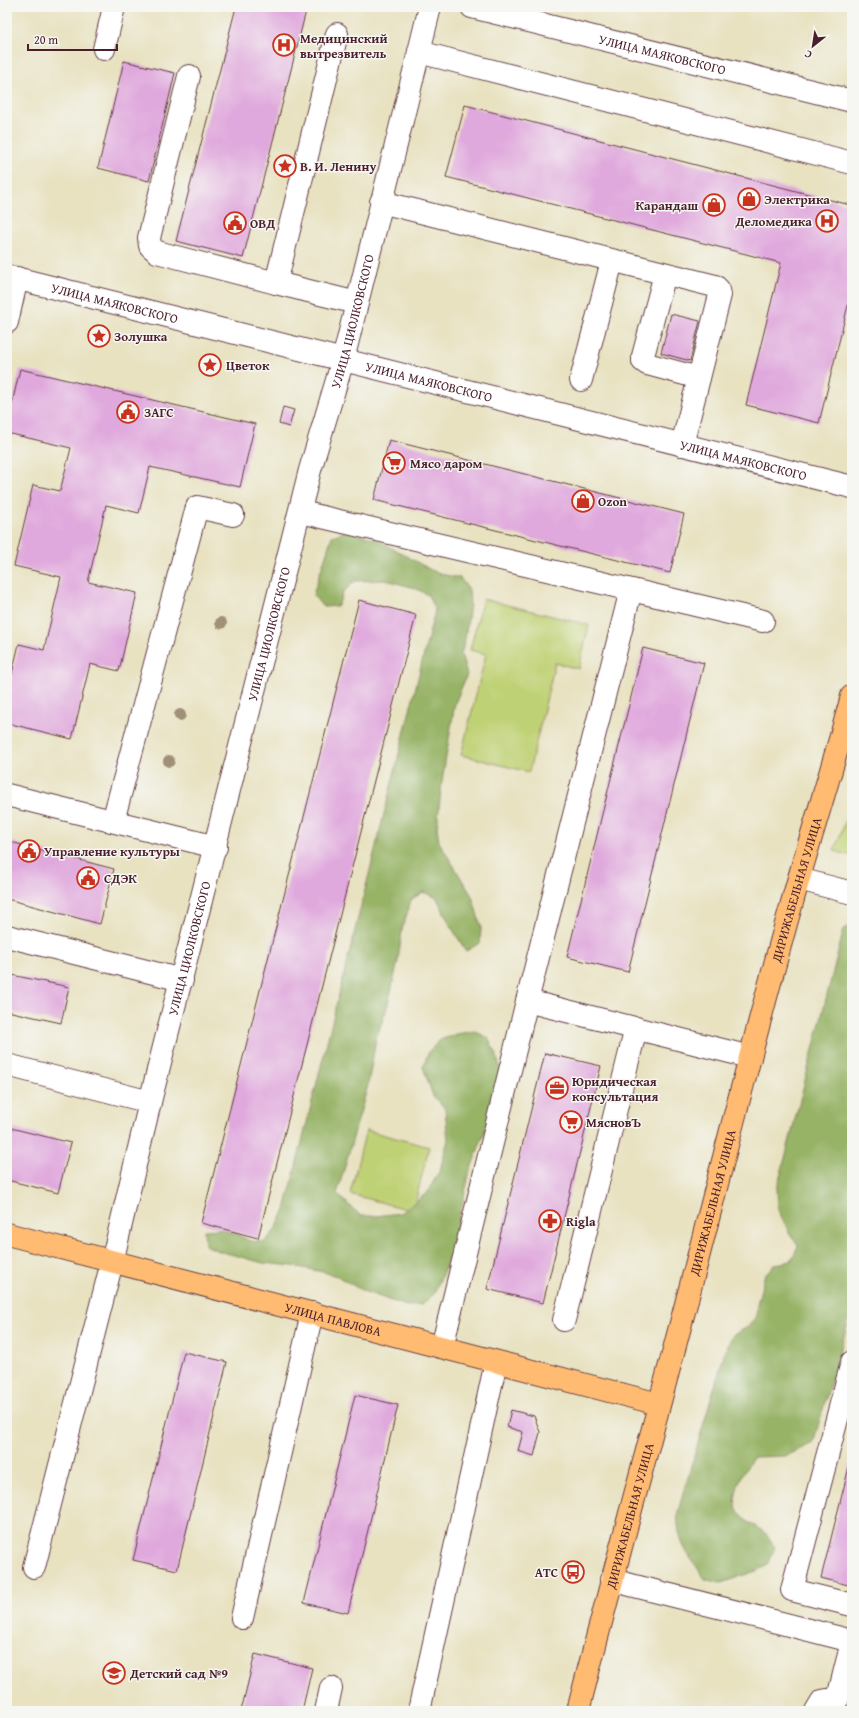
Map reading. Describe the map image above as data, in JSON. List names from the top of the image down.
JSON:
{
  "streets": {
    "main road": ["ДИРИЖАБЕЛЬНАЯ УЛИЦА", "УЛИЦА ПАВЛОВА"],
    "street": ["УЛИЦА МАЯКОВСКОГО", "УЛИЦА ЦИОЛКОВСКОГО"]
  },
  "crossings": [
    ["УЛИЦА МАЯКОВСКОГО", "УЛИЦА ЦИОЛКОВСКОГО"],
    ["УЛИЦА ЦИОЛКОВСКОГО", "УЛИЦА ПАВЛОВА"],
    ["ДИРИЖАБЕЛЬНАЯ УЛИЦА", "УЛИЦА ПАВЛОВА"]
  ],
  "places": {
    "hospital": ["Медицинский вытрезвитель", "Деломедика"],
    "place": ["В. И. Ленину", "Золушка", "Цветок"],
    "shop": ["Электрика", "Карандаш", "Ozon"],
    "public building": [
      "ОВД",
      "ЗАГС",
      "Управление культуры",
      "СДЭК"
    ],
    "supermarket": ["Мясо даром", "МясновЪ"],
    "office": ["Юридическая консультация"],
    "pharmacy": ["Rigla"],
    "bus stop": ["АТС"],
    "school or university": ["Детский сад №9"]
  },
  "scale_bar": "20 m",
  "north": "bottom left"
}
